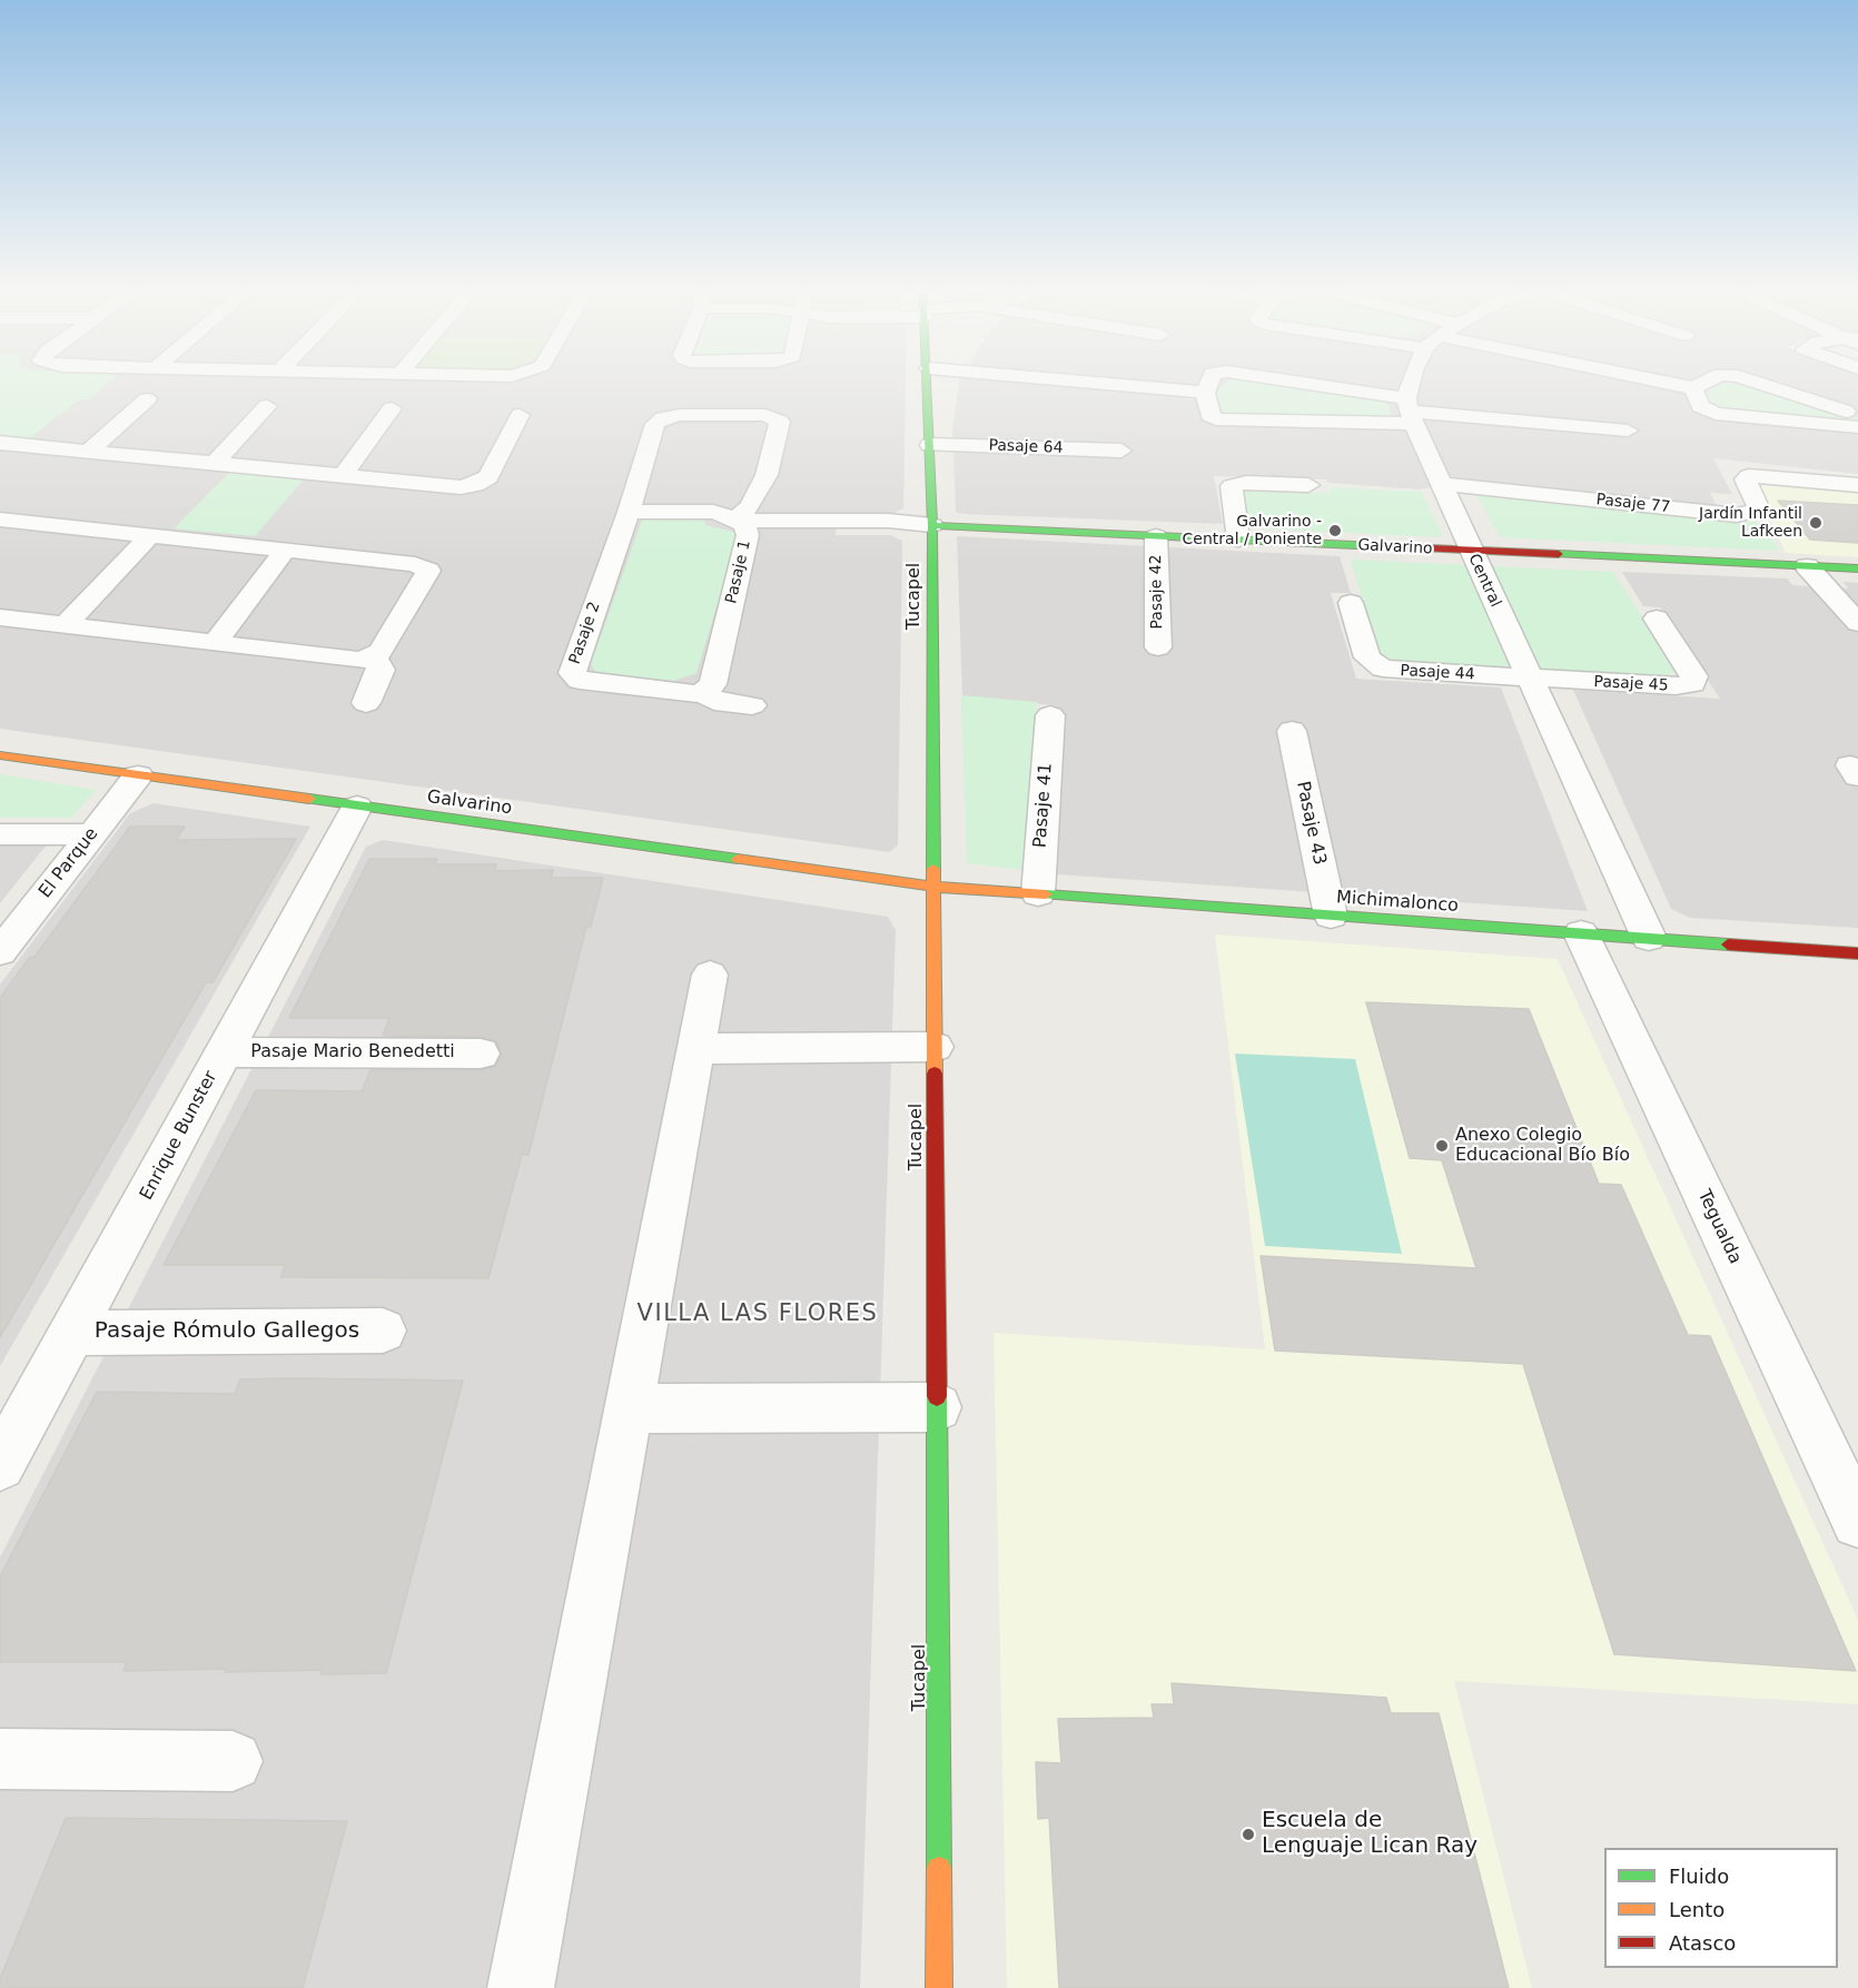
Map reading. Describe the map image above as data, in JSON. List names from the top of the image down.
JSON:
{
  "streets": {
    "street": [
      "Pasaje 64",
      "Pasaje 77",
      "Galvarino",
      "Pasaje 1",
      "Central",
      "Pasaje 42",
      "Tucapel",
      "Pasaje 2",
      "Pasaje 44",
      "Pasaje 45",
      "Pasaje 41",
      "Pasaje 43",
      "El Parque",
      "Michimalonco",
      "Pasaje Mario Benedetti",
      "Enrique Bunster",
      "Tegualda",
      "Pasaje Rómulo Gallegos"
    ]
  },
  "crossings": [
    ["Pasaje 64", "Tucapel"],
    ["Pasaje 77", "Central"],
    ["Galvarino", "Central"],
    ["Galvarino", "Pasaje 42"],
    ["Galvarino", "Tucapel"],
    ["Galvarino", "El Parque"],
    ["Galvarino", "Michimalonco"],
    ["Galvarino", "Enrique Bunster"],
    ["Pasaje 1", "Pasaje 2"],
    ["Central", "Pasaje 44"],
    ["Central", "Pasaje 45"],
    ["Central", "Michimalonco"],
    ["Tucapel", "Michimalonco"],
    ["Pasaje 44", "Pasaje 45"],
    ["Pasaje 41", "Michimalonco"],
    ["Pasaje 43", "Michimalonco"],
    ["Michimalonco", "Tegualda"],
    ["Pasaje Mario Benedetti", "Enrique Bunster"],
    ["Enrique Bunster", "Pasaje Rómulo Gallegos"]
  ],
  "districts": ["VILLA LAS FLORES"],
  "places": [
    "Jardín Infantil Lafkeen",
    "Galvarino - Central / Poniente",
    "Anexo Colegio Educacional Bío Bío",
    "Escuela de Lenguaje Lican Ray"
  ],
  "legend": ["Fluido", "Lento", "Atasco"]
}
